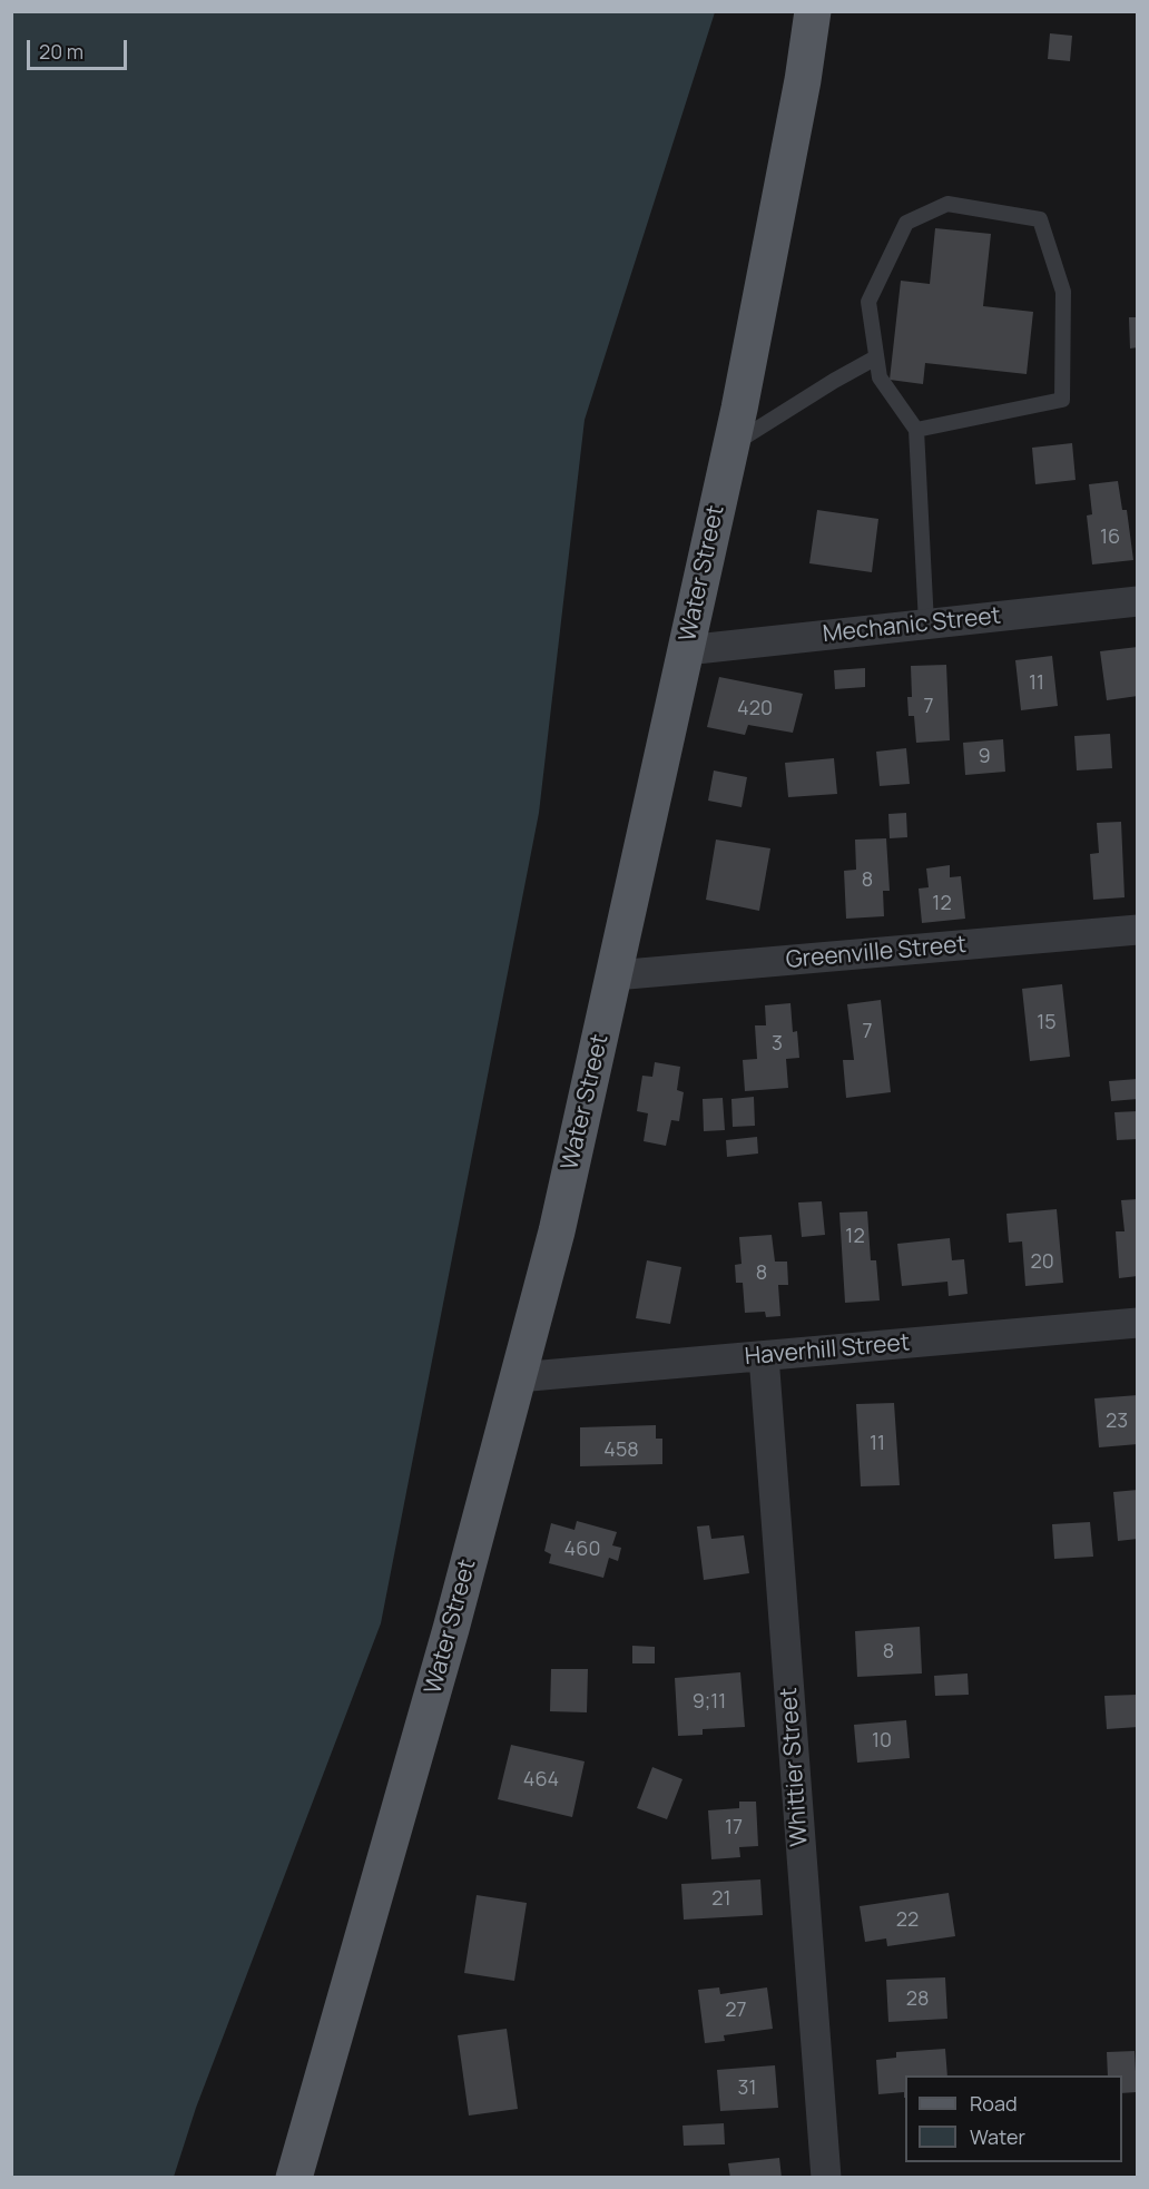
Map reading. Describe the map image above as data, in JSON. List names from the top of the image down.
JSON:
{
  "streets": {
    "main road": ["Water Street"],
    "street": [
      "Mechanic Street",
      "Greenville Street",
      "Haverhill Street",
      "Whittier Street"
    ]
  },
  "crossings": [
    ["Water Street", "Mechanic Street"],
    ["Water Street", "Greenville Street"],
    ["Water Street", "Haverhill Street"],
    ["Haverhill Street", "Whittier Street"]
  ],
  "house_numbers": [
    "16",
    "11",
    "7",
    "420",
    "9",
    "8",
    "12",
    "15",
    "7",
    "3",
    "12",
    "20",
    "8",
    "23",
    "11",
    "458",
    "460",
    "8",
    "9;11",
    "10",
    "464",
    "17",
    "21",
    "22",
    "28",
    "27",
    "31"
  ],
  "legend": ["Road", "Water"],
  "scale_bar": "20 m"
}
